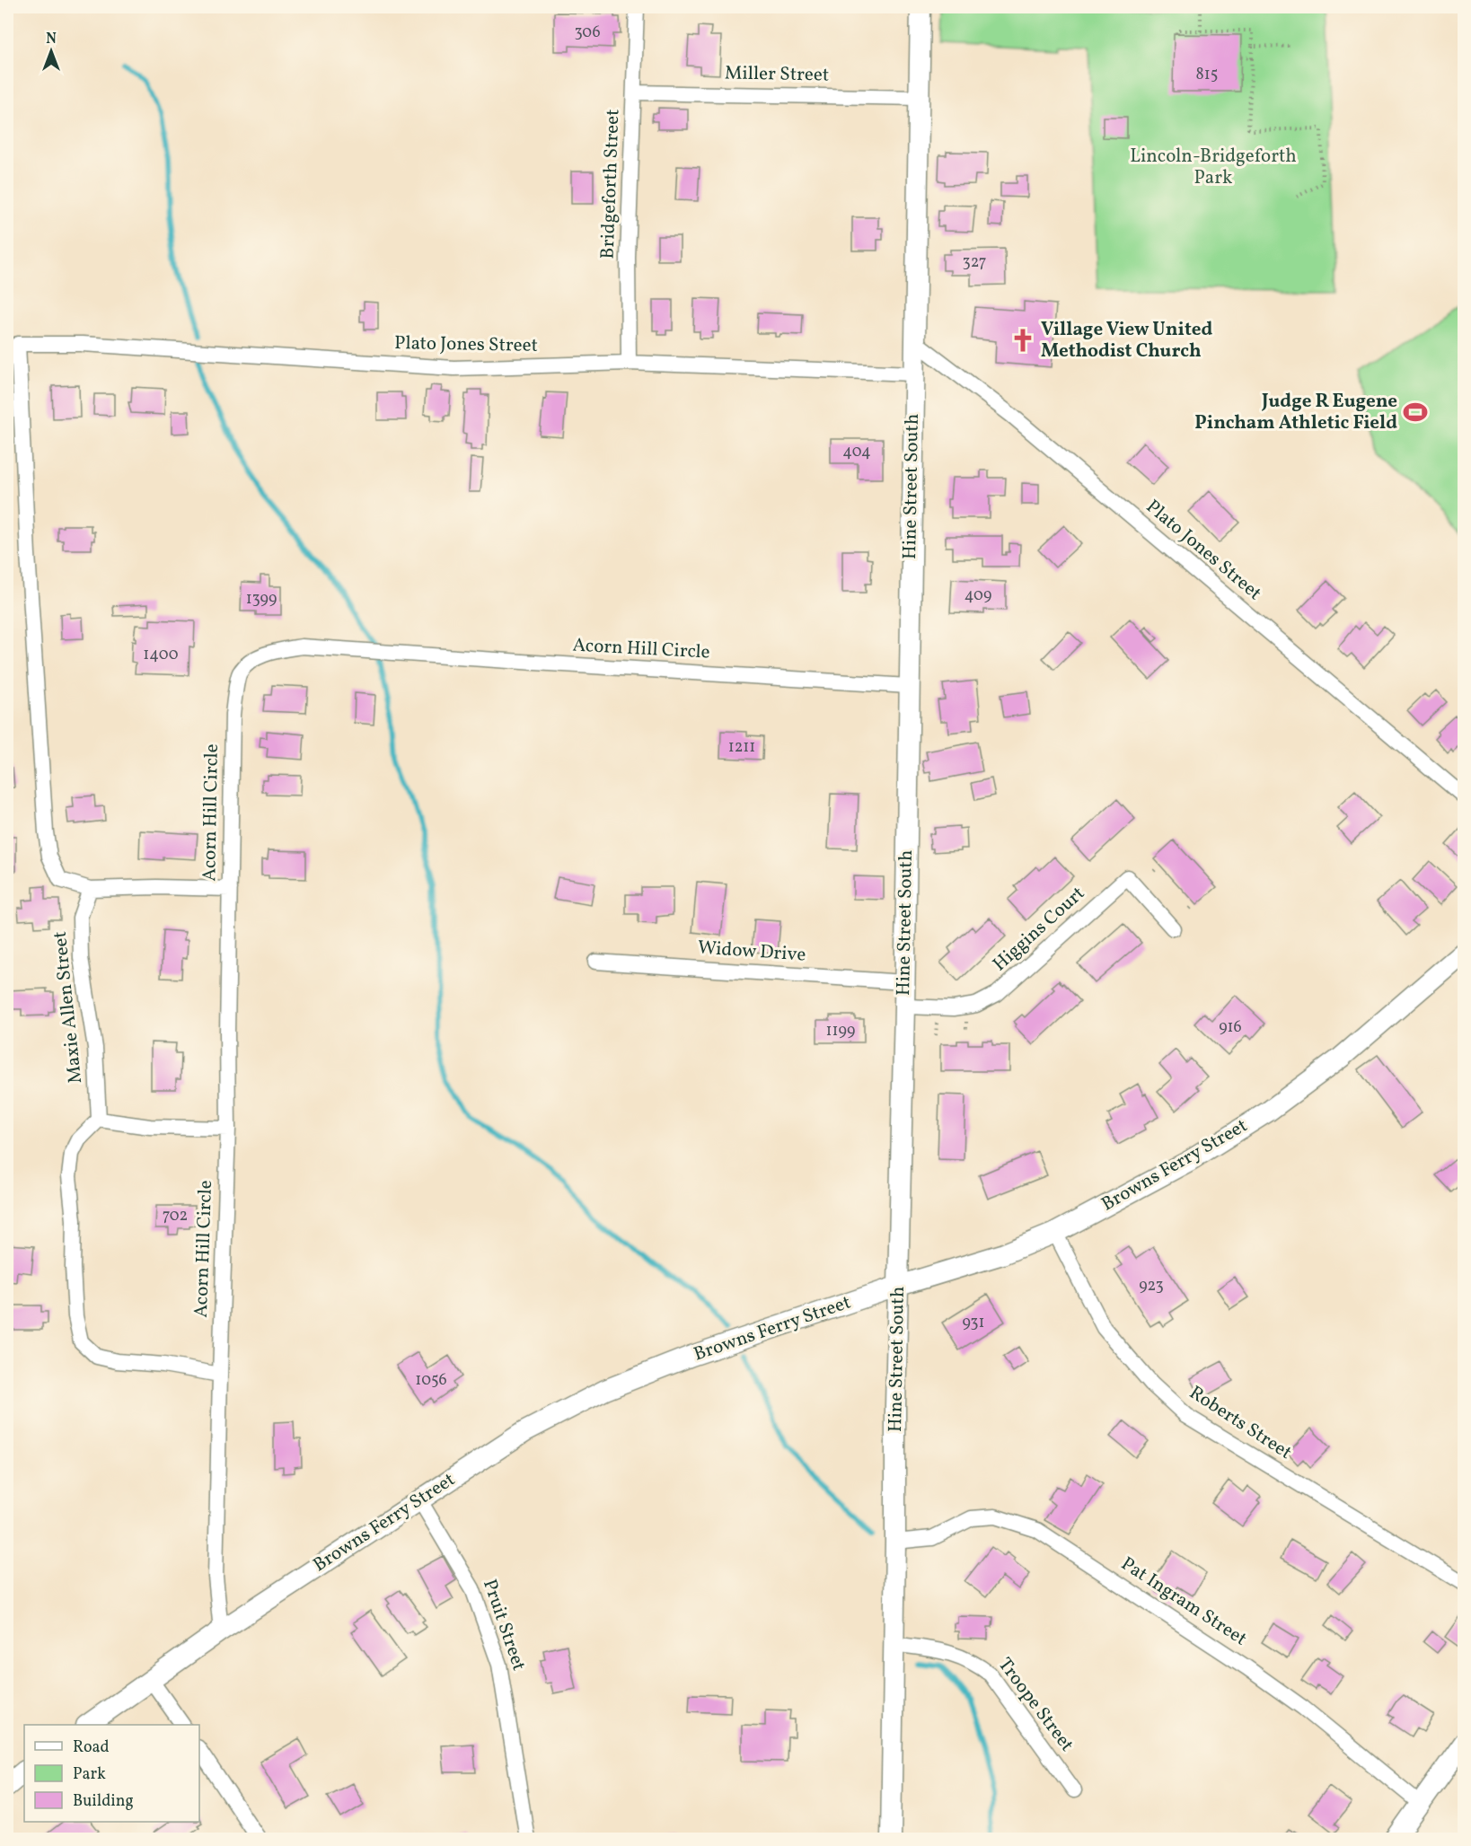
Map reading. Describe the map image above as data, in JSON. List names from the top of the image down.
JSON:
{
  "streets": {
    "street": [
      "Miller Street",
      "Bridgeforth Street",
      "Plato Jones Street",
      "Hine Street South",
      "Acorn Hill Circle",
      "Higgins Court",
      "Widow Drive",
      "Maxie Allen Street",
      "Browns Ferry Street",
      "Roberts Street",
      "Pat Ingram Street",
      "Pruit Street",
      "Troope Street"
    ]
  },
  "crossings": [
    ["Miller Street", "Bridgeforth Street"],
    ["Miller Street", "Hine Street South"],
    ["Bridgeforth Street", "Plato Jones Street"],
    ["Plato Jones Street", "Hine Street South"],
    ["Plato Jones Street", "Maxie Allen Street"],
    ["Hine Street South", "Acorn Hill Circle"],
    ["Hine Street South", "Higgins Court"],
    ["Hine Street South", "Widow Drive"],
    ["Hine Street South", "Browns Ferry Street"],
    ["Hine Street South", "Pat Ingram Street"],
    ["Hine Street South", "Troope Street"],
    ["Acorn Hill Circle", "Browns Ferry Street"],
    ["Browns Ferry Street", "Roberts Street"],
    ["Browns Ferry Street", "Pruit Street"]
  ],
  "parks": ["Lincoln-Bridgeforth Park"],
  "places": {
    "church": ["Village View United Methodist Church"],
    "sports": ["Judge R Eugene Pincham Athletic Field"]
  },
  "house_numbers": [
    "306",
    "815",
    "327",
    "404",
    "409",
    "1399",
    "1400",
    "1211",
    "916",
    "1199",
    "702",
    "923",
    "931",
    "1056"
  ],
  "legend": ["Road", "Park", "Building"],
  "north": "top"
}
